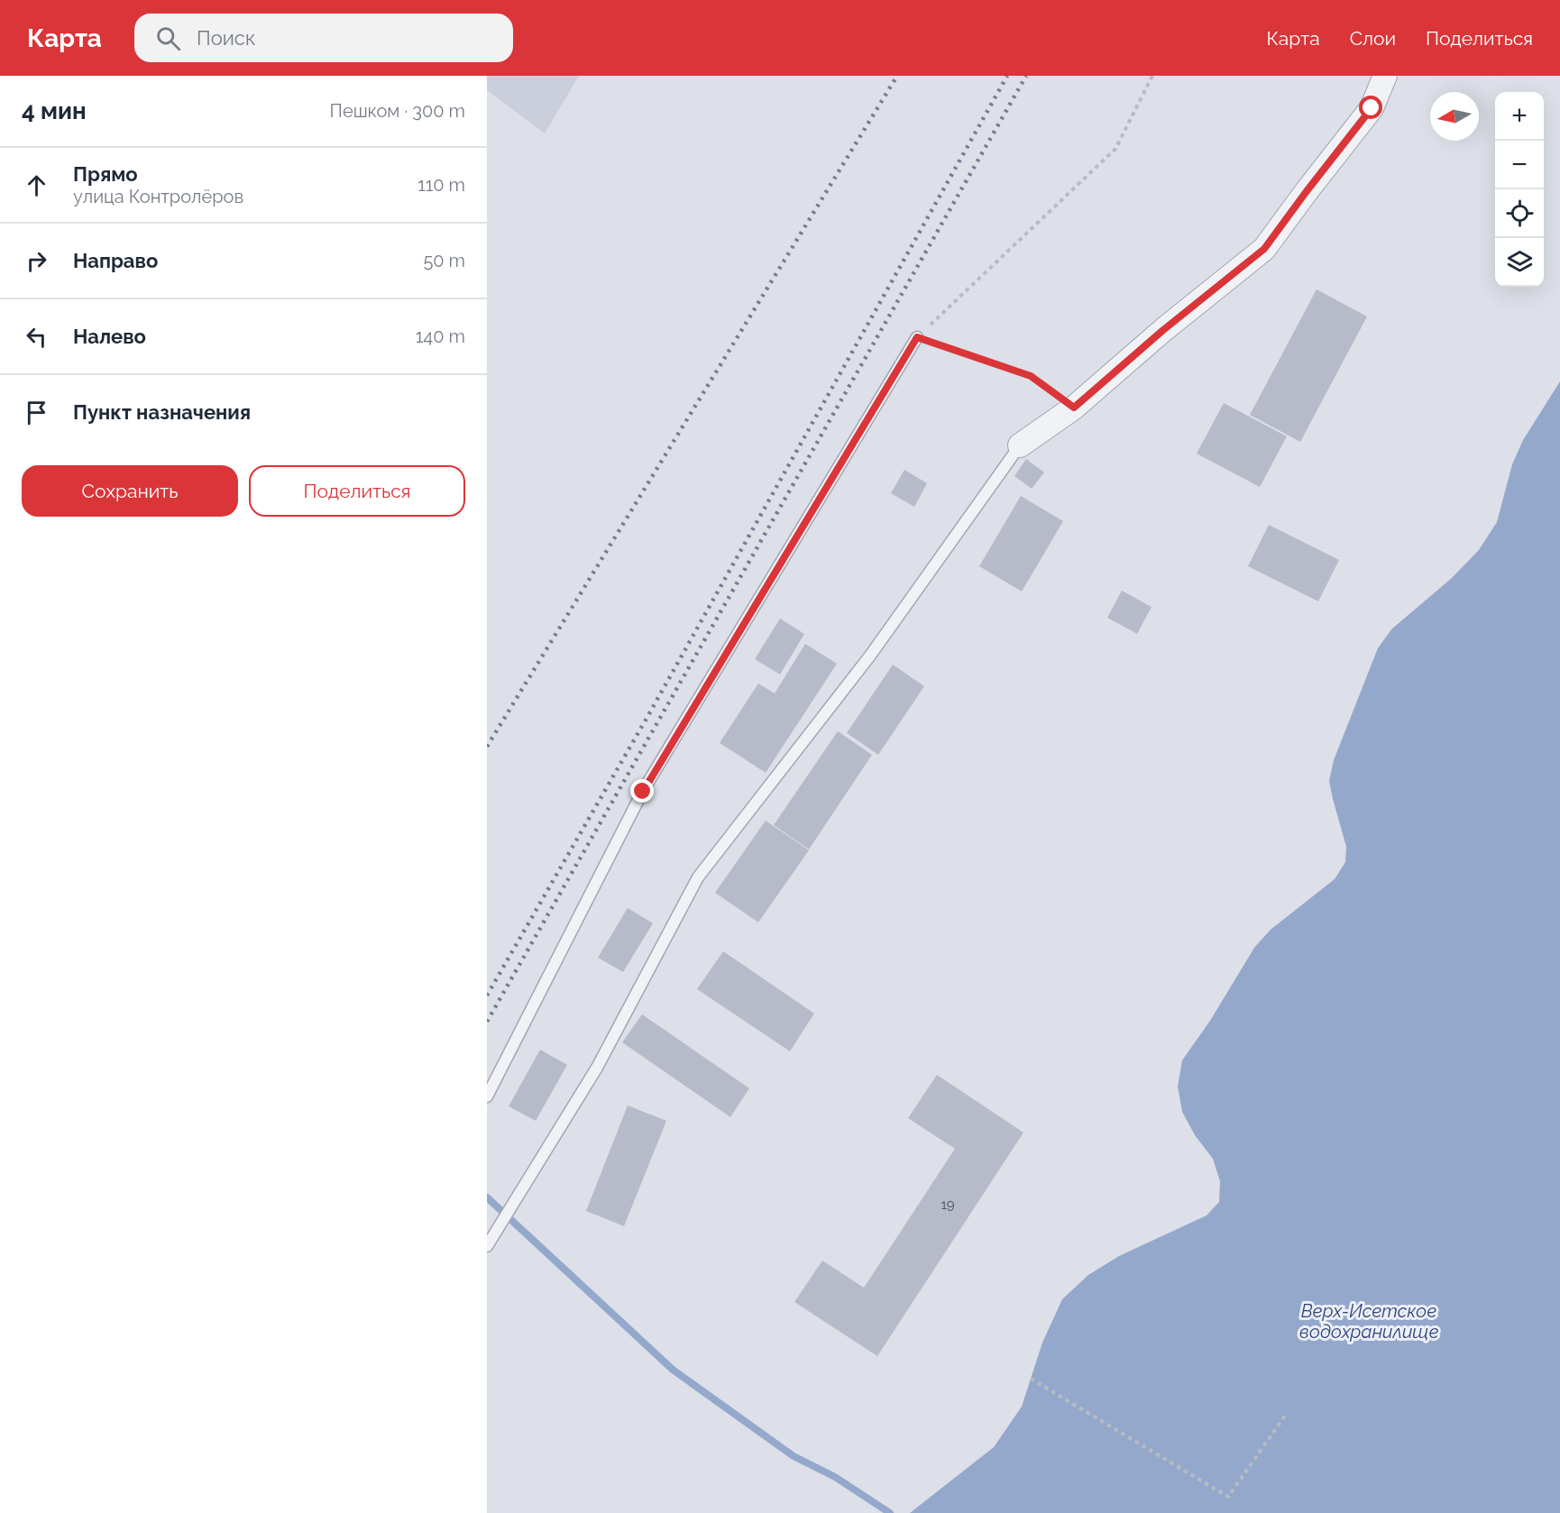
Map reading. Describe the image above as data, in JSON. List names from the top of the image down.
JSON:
{
  "water": ["Верх-Исетское водохранилище"],
  "house_numbers": ["19"],
  "north": "left",
  "page": {
    "header": "Карта",
    "search": "Поиск",
    "nav": ["Карта", "Слои", "Поделиться"],
    "heading": ["4 мин", "Пешком · 300 m"],
    "map_buttons": ["+", "−"],
    "list": [
      ["Прямо", "улица Контролёров", "110 m"],
      ["Направо", "50 m"],
      ["Налево", "140 m"],
      "Пункт назначения"
    ],
    "buttons": ["Сохранить", "Поделиться"]
  }
}
